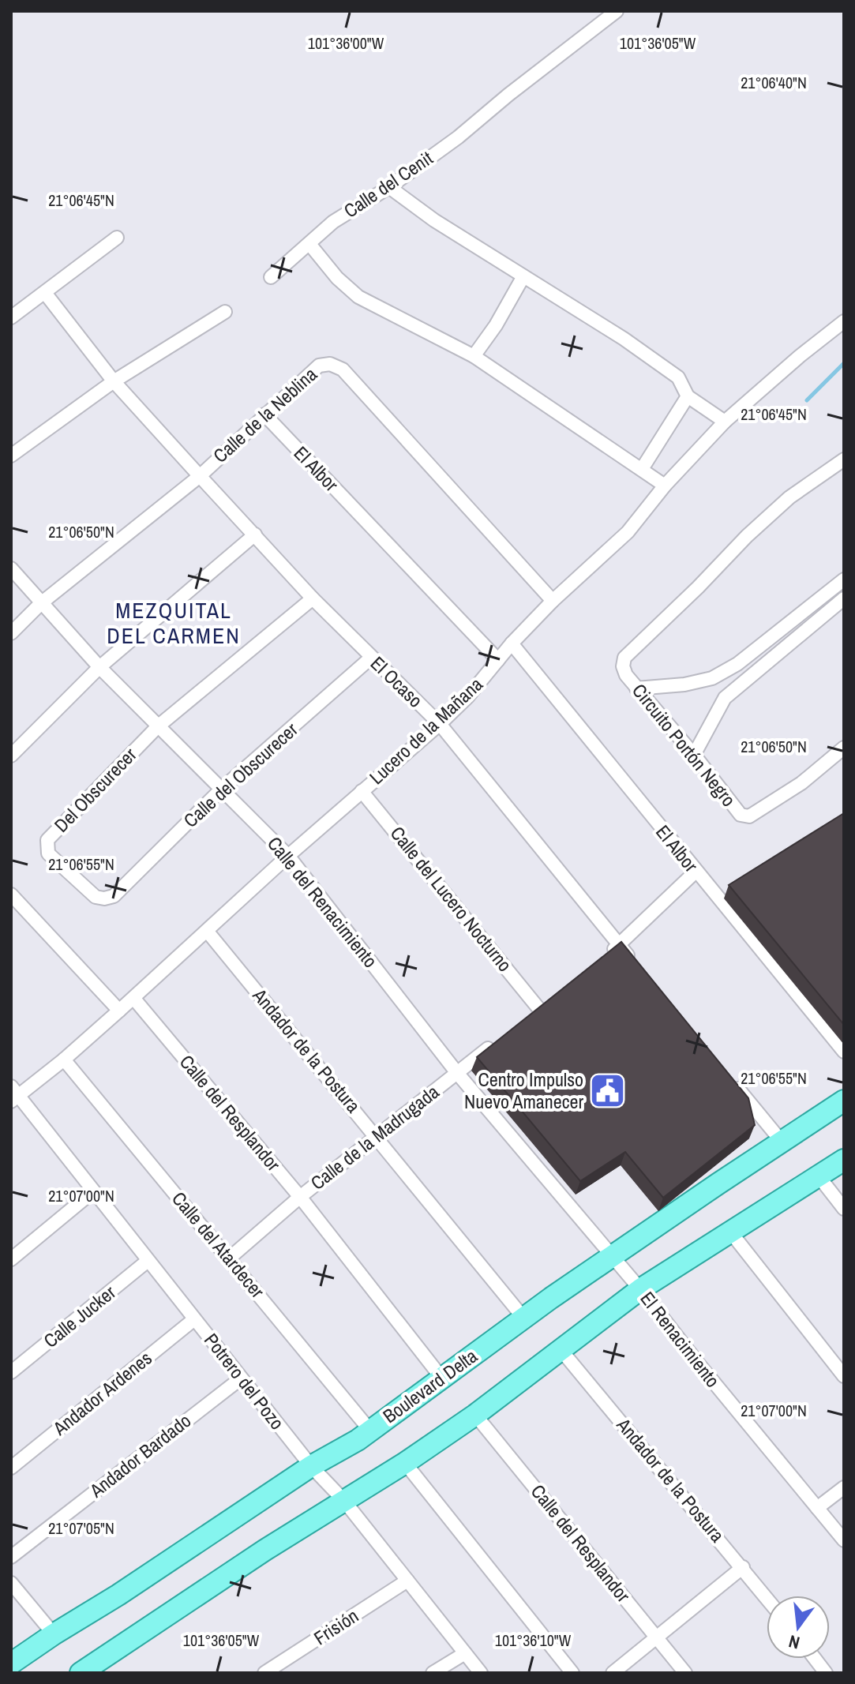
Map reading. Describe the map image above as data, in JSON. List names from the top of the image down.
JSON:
{
  "streets": {
    "main road": ["Boulevard Delta"],
    "street": [
      "Calle del Cenit",
      "Calle de la Neblina",
      "El Albor",
      "El Ocaso",
      "Lucero de la Mañana",
      "Circuito Portón Negro",
      "Calle del Obscurecer",
      "Del Obscurecer",
      "Calle del Lucero Nocturno",
      "Calle del Renacimiento",
      "Andador de la Postura",
      "Calle del Resplandor",
      "Calle de la Madrugada",
      "Calle del Atardecer",
      "Calle Jucker",
      "El Renacimiento",
      "Potrero del Pozo",
      "Andador Ardenes",
      "Andador Bardado",
      "Frisión"
    ]
  },
  "crossings": [
    ["Calle de la Neblina", "El Albor"],
    ["Calle de la Neblina", "El Ocaso"],
    ["Calle de la Neblina", "Lucero de la Mañana"],
    ["Calle de la Neblina", "Calle del Renacimiento"],
    ["El Albor", "Lucero de la Mañana"],
    ["El Ocaso", "Lucero de la Mañana"],
    ["El Ocaso", "Calle del Obscurecer"],
    ["El Ocaso", "Del Obscurecer"],
    ["Lucero de la Mañana", "Calle del Lucero Nocturno"],
    ["Lucero de la Mañana", "Calle del Renacimiento"],
    ["Lucero de la Mañana", "Andador de la Postura"],
    ["Lucero de la Mañana", "Calle del Resplandor"],
    ["Lucero de la Mañana", "Calle del Atardecer"],
    ["Lucero de la Mañana", "Potrero del Pozo"],
    ["Calle del Obscurecer", "Del Obscurecer"],
    ["Calle del Obscurecer", "Calle del Renacimiento"],
    ["Del Obscurecer", "Calle del Renacimiento"],
    ["Calle del Renacimiento", "Calle de la Madrugada"],
    ["Calle del Renacimiento", "El Renacimiento"],
    ["Calle del Renacimiento", "Boulevard Delta"],
    ["Andador de la Postura", "Calle de la Madrugada"],
    ["Andador de la Postura", "Boulevard Delta"],
    ["Calle del Resplandor", "Calle de la Madrugada"],
    ["Calle del Resplandor", "Boulevard Delta"],
    ["Calle de la Madrugada", "Calle del Atardecer"],
    ["Calle del Atardecer", "Boulevard Delta"],
    ["Calle Jucker", "Potrero del Pozo"],
    ["El Renacimiento", "Boulevard Delta"],
    ["Potrero del Pozo", "Boulevard Delta"],
    ["Potrero del Pozo", "Andador Ardenes"],
    ["Potrero del Pozo", "Andador Bardado"],
    ["Potrero del Pozo", "Frisión"]
  ],
  "districts": ["MEZQUITAL DEL CARMEN"],
  "places": {
    "public building": ["Centro Impulso Nuevo Amanecer"]
  },
  "north": "bottom",
  "coordinates": [
    "101°36'00\"W",
    "101°36'05\"W",
    "21°06'40\"N",
    "21°06'45\"N",
    "21°06'50\"N",
    "21°06'55\"N",
    "21°07'00\"N",
    "21°07'05\"N",
    "101°36'10\"W"
  ]
}
